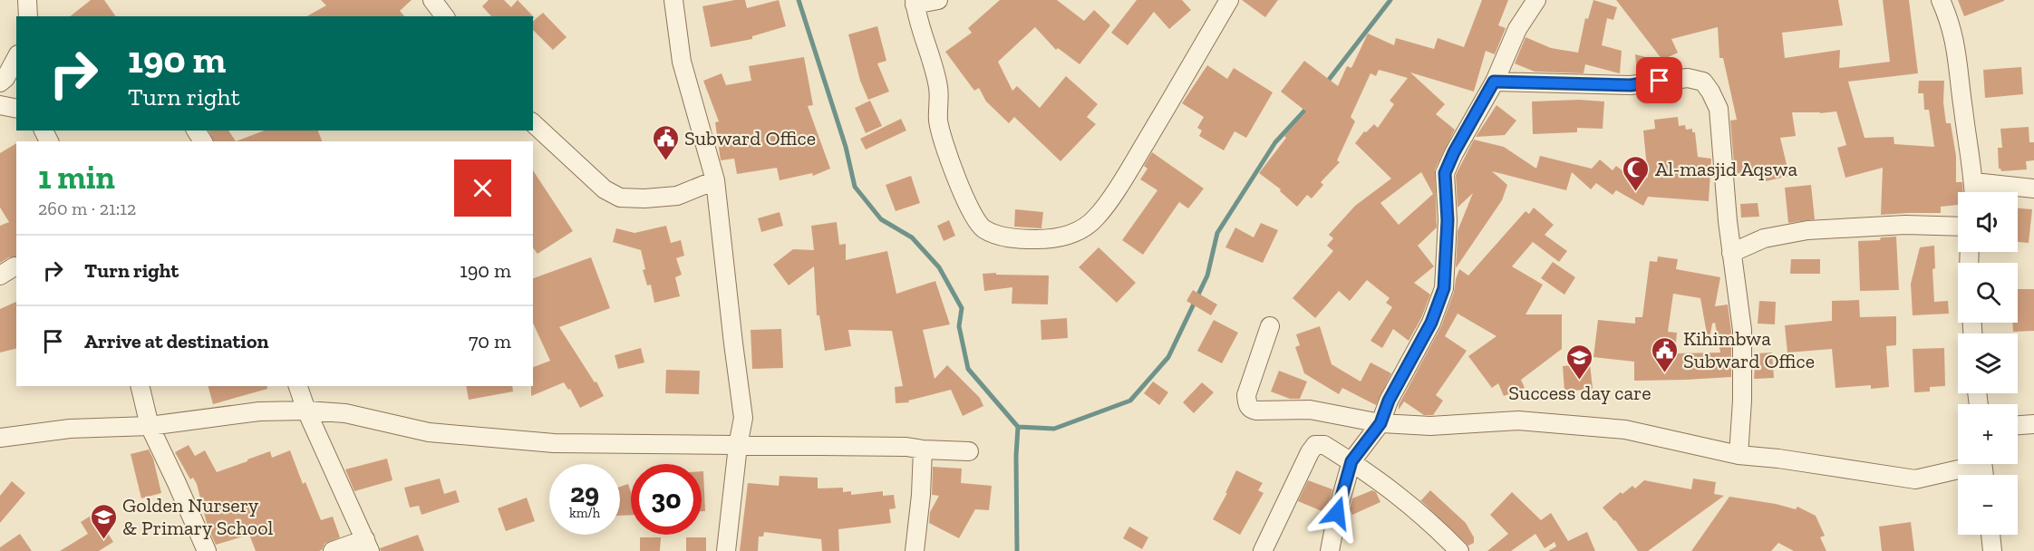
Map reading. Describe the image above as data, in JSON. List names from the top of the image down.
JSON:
{
  "places": {
    "public building": ["Subward Office", "Kihimbwa Subward Office"],
    "mosque": ["Al-masjid Aqswa"],
    "school or university": ["Success day care", "Golden Nursery & Primary School"]
  },
  "page": {
    "turn": ["190 m", "Turn right"],
    "heading": ["1 min", "260 m · 21:12"],
    "map_buttons": ["+", "−"],
    "list": [
      {
        "name": "Turn right",
        "value": "190 m"
      },
      {
        "name": "Arrive at destination",
        "value": "70 m"
      }
    ],
    "speed": "29 km/h",
    "limit": "30"
  }
}
